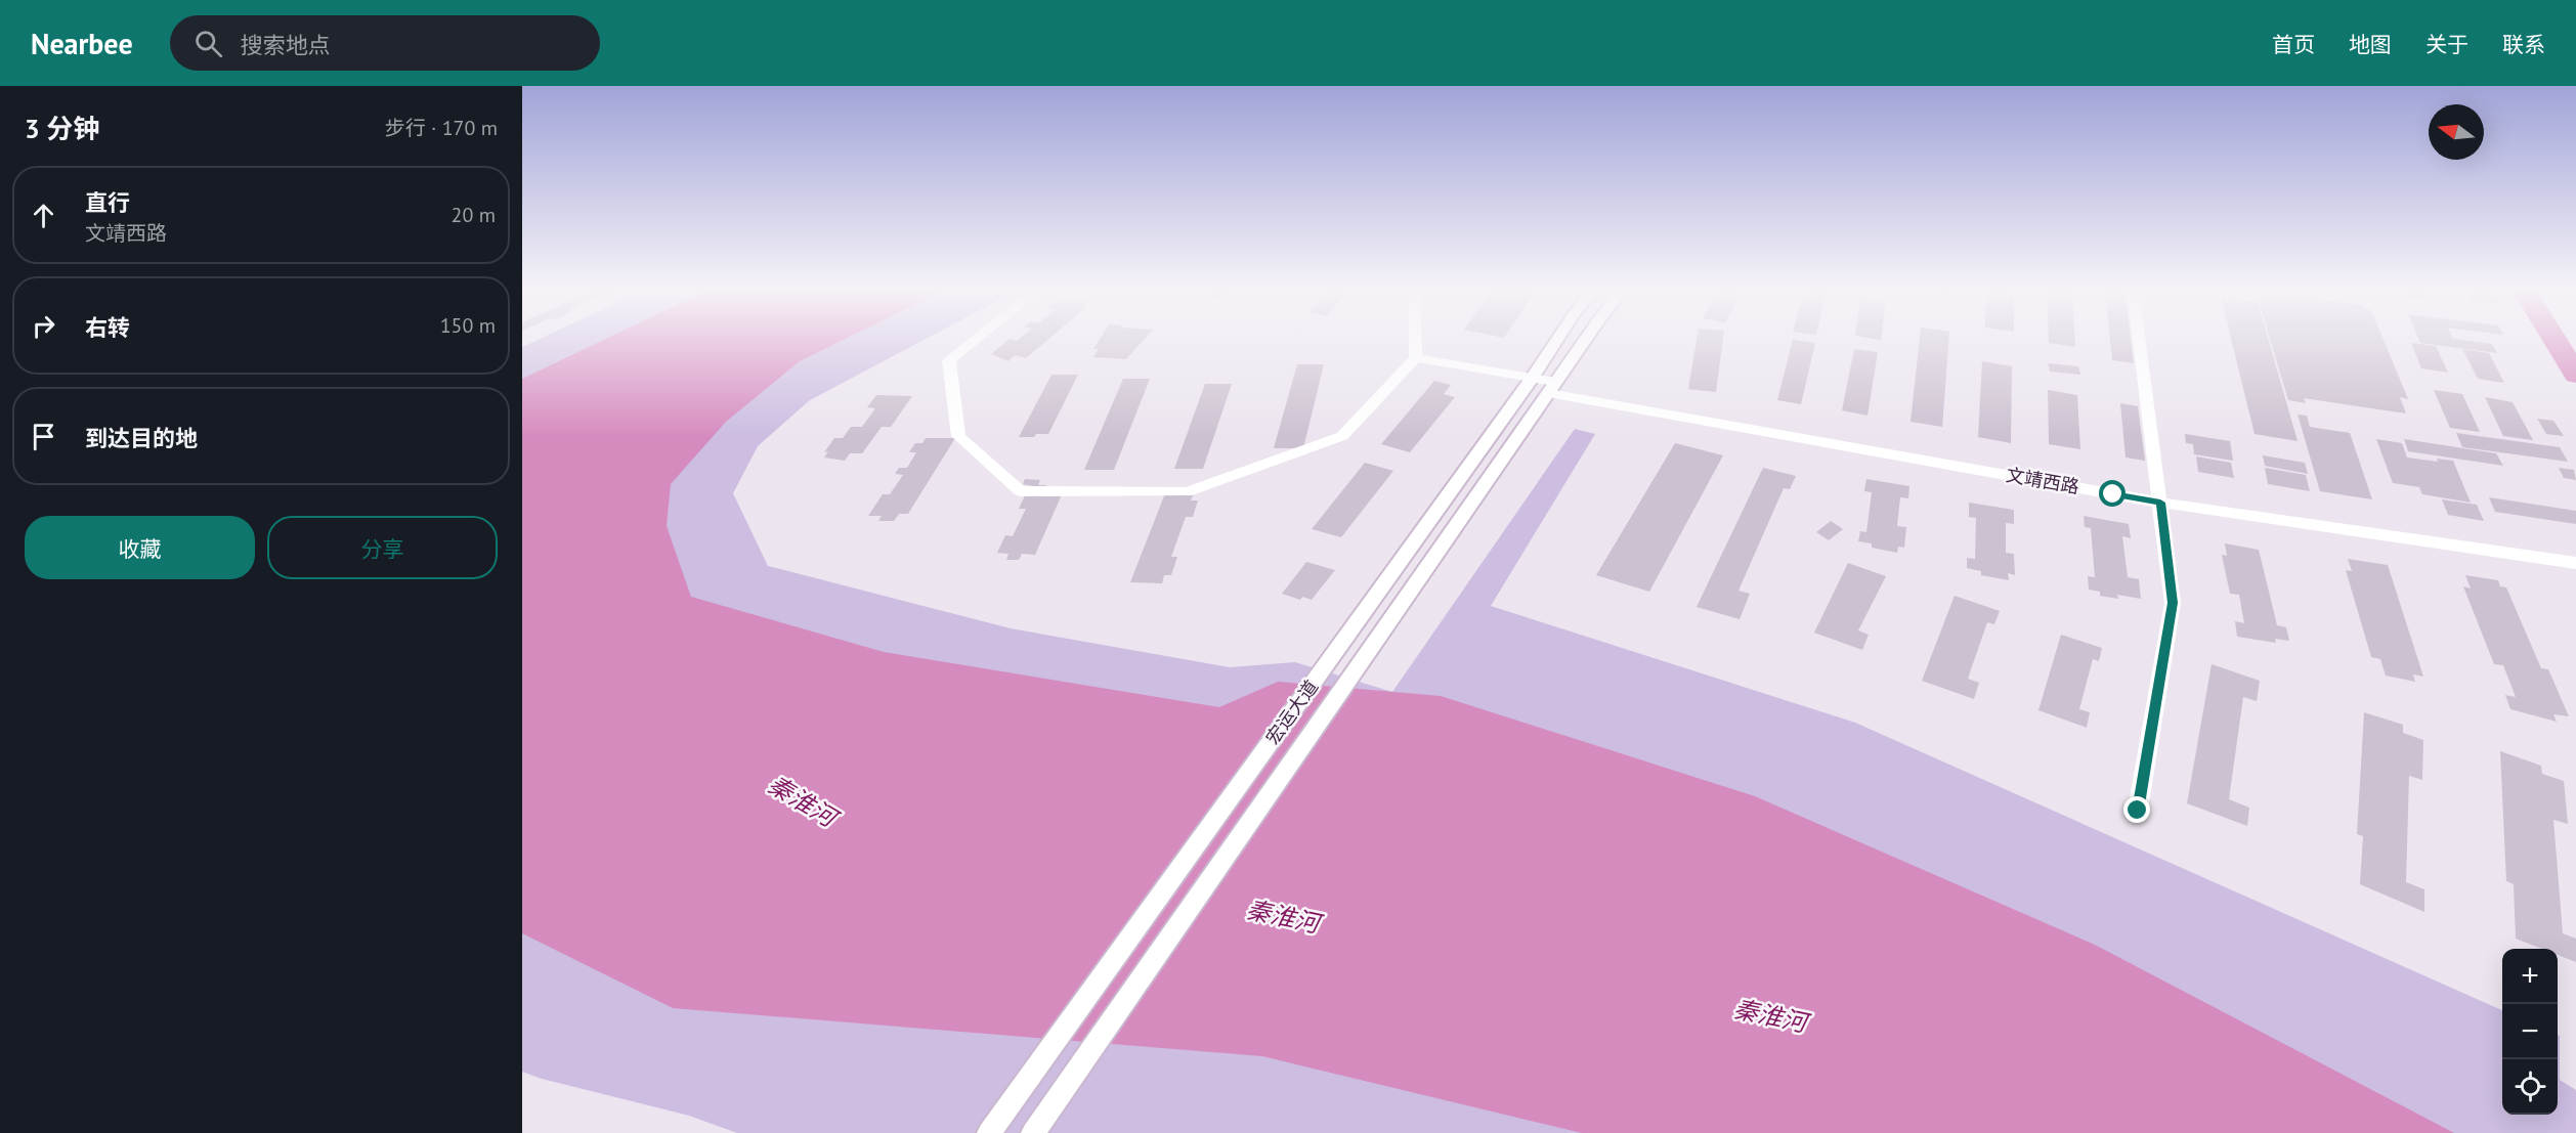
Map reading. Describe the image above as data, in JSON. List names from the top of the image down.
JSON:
{
  "streets": {
    "street": ["文靖西路", "宏运大道"]
  },
  "crossings": [
    ["文靖西路", "宏运大道"]
  ],
  "water": ["秦淮河"],
  "north": "left",
  "page": {
    "header": "Nearbee",
    "search": "搜索地点",
    "nav": [
      "首页",
      "地图",
      "关于",
      "联系"
    ],
    "heading": ["3 分钟", "步行 · 170 m"],
    "list": [
      ["直行", "文靖西路", "20 m"],
      ["右转", "150 m"],
      "到达目的地"
    ],
    "buttons": ["收藏", "分享"],
    "map_buttons": ["+", "−"]
  }
}
